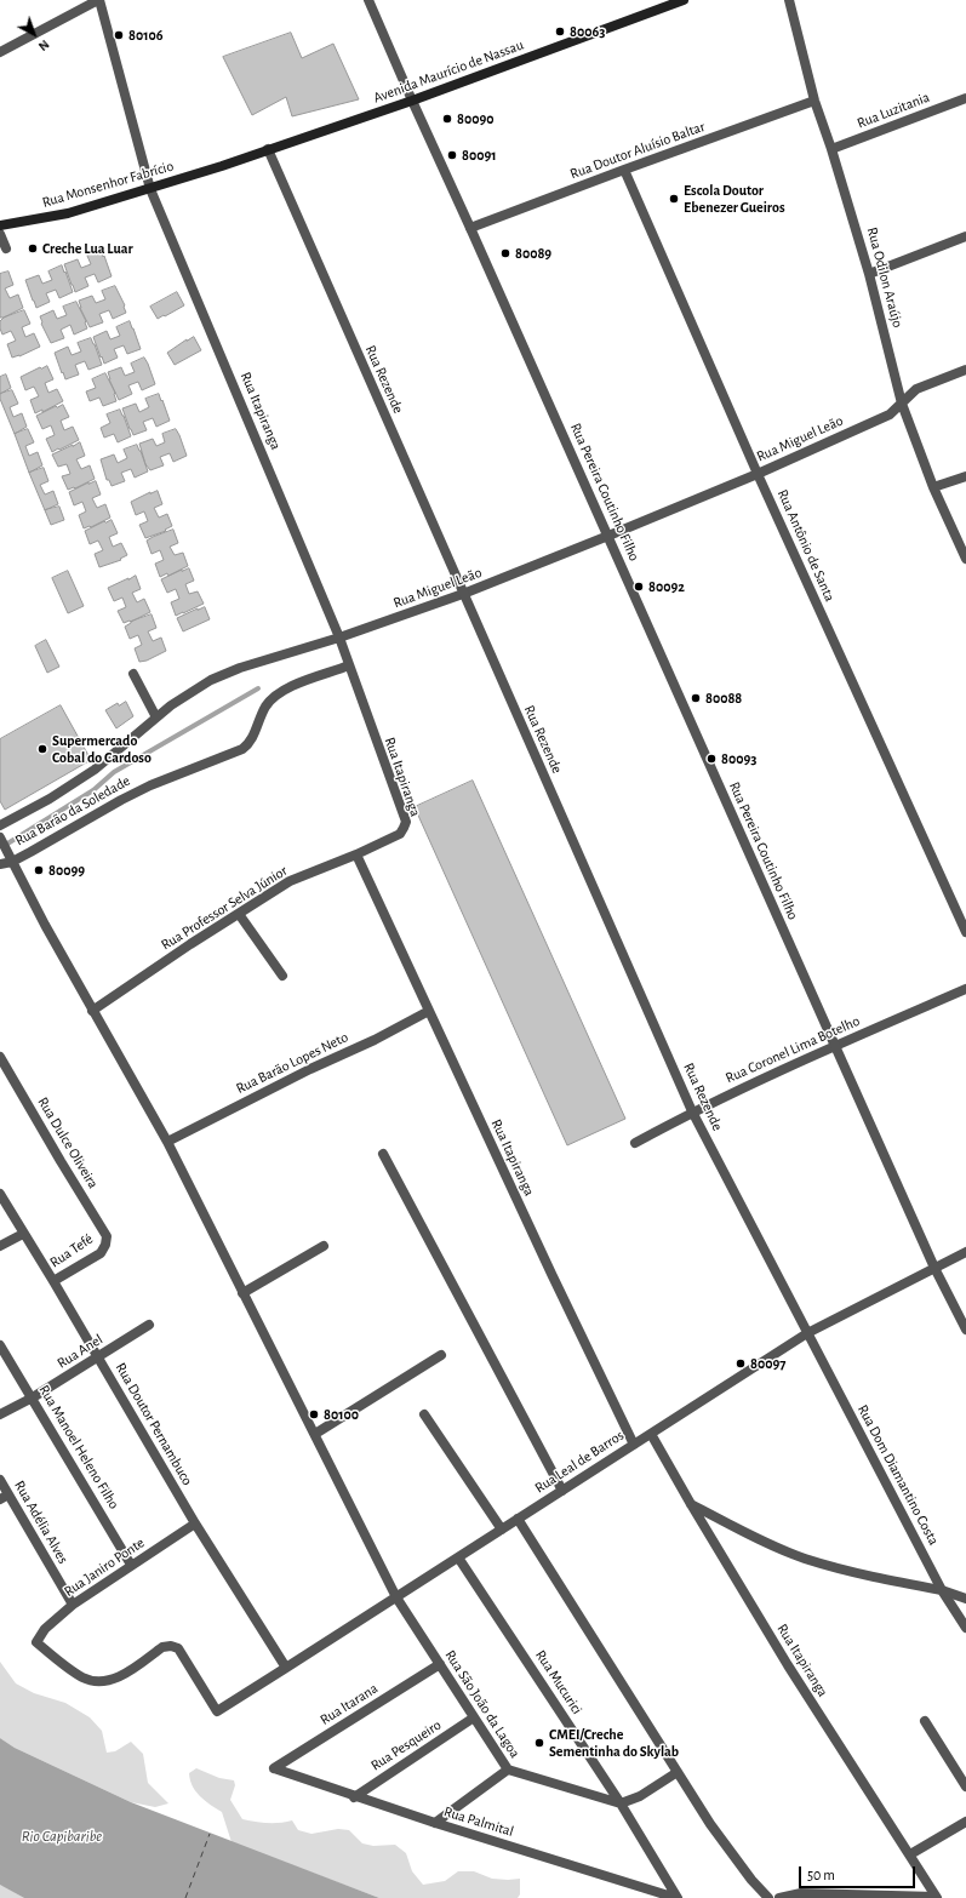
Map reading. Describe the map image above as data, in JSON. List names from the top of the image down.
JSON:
{
  "streets": {
    "main road": ["Avenida Maurício de Nassau", "Rua Monsenhor Fabrício"],
    "street": [
      "Rua Luzitania",
      "Rua Doutor Aluísio Baltar",
      "Rua Odilon Araújo",
      "Rua Rezende",
      "Rua Itapiranga",
      "Rua Miguel Leão",
      "Rua Pereira Coutinho Filho",
      "Rua Antônio de Santa",
      "Rua Barão da Soledade",
      "Rua Professor Selva Júnior",
      "Rua Coronel Lima Botelho",
      "Rua Barão Lopes Neto",
      "Rua Dulce Oliveira",
      "Rua Tefé",
      "Rua Anel",
      "Rua Doutor Pernambuco",
      "Rua Manoel Heleno Filho",
      "Rua Leal de Barros",
      "Rua Dom Diamantino Costa",
      "Rua Adélia Alves",
      "Rua Janiro Ponte",
      "Rua Mucurici",
      "Rua Itarana",
      "Rua São João da Lagoa",
      "Rua Pesqueiro",
      "Rua Palmital"
    ]
  },
  "crossings": [
    ["Avenida Maurício de Nassau", "Rua Monsenhor Fabrício"],
    ["Avenida Maurício de Nassau", "Rua Rezende"],
    ["Avenida Maurício de Nassau", "Rua Pereira Coutinho Filho"],
    ["Rua Luzitania", "Rua Odilon Araújo"],
    ["Rua Doutor Aluísio Baltar", "Rua Odilon Araújo"],
    ["Rua Doutor Aluísio Baltar", "Rua Pereira Coutinho Filho"],
    ["Rua Doutor Aluísio Baltar", "Rua Antônio de Santa"],
    ["Rua Monsenhor Fabrício", "Rua Itapiranga"],
    ["Rua Odilon Araújo", "Rua Miguel Leão"],
    ["Rua Rezende", "Rua Miguel Leão"],
    ["Rua Rezende", "Rua Coronel Lima Botelho"],
    ["Rua Rezende", "Rua Leal de Barros"],
    ["Rua Rezende", "Rua Dom Diamantino Costa"],
    ["Rua Itapiranga", "Rua Miguel Leão"],
    ["Rua Itapiranga", "Rua Barão da Soledade"],
    ["Rua Itapiranga", "Rua Professor Selva Júnior"],
    ["Rua Itapiranga", "Rua Barão Lopes Neto"],
    ["Rua Itapiranga", "Rua Leal de Barros"],
    ["Rua Miguel Leão", "Rua Pereira Coutinho Filho"],
    ["Rua Miguel Leão", "Rua Antônio de Santa"],
    ["Rua Pereira Coutinho Filho", "Rua Coronel Lima Botelho"],
    ["Rua Pereira Coutinho Filho", "Rua Leal de Barros"],
    ["Rua Barão da Soledade", "Rua São João da Lagoa"],
    ["Rua Professor Selva Júnior", "Rua São João da Lagoa"],
    ["Rua Barão Lopes Neto", "Rua São João da Lagoa"],
    ["Rua Dulce Oliveira", "Rua Tefé"],
    ["Rua Tefé", "Rua Doutor Pernambuco"],
    ["Rua Anel", "Rua Doutor Pernambuco"],
    ["Rua Anel", "Rua Manoel Heleno Filho"],
    ["Rua Doutor Pernambuco", "Rua Leal de Barros"],
    ["Rua Doutor Pernambuco", "Rua Janiro Ponte"],
    ["Rua Manoel Heleno Filho", "Rua Janiro Ponte"],
    ["Rua Leal de Barros", "Rua Dom Diamantino Costa"],
    ["Rua Leal de Barros", "Rua Janiro Ponte"],
    ["Rua Leal de Barros", "Rua Mucurici"],
    ["Rua Leal de Barros", "Rua São João da Lagoa"],
    ["Rua Adélia Alves", "Rua Janiro Ponte"],
    ["Rua Mucurici", "Rua São João da Lagoa"],
    ["Rua Mucurici", "Rua Palmital"],
    ["Rua Itarana", "Rua São João da Lagoa"],
    ["Rua Itarana", "Rua Palmital"],
    ["Rua São João da Lagoa", "Rua Pesqueiro"],
    ["Rua Pesqueiro", "Rua Palmital"]
  ],
  "water": ["Rio Capibaribe"],
  "places": [
    "80063",
    "80106",
    "80090",
    "80091",
    "Escola Doutor Ebenezer Gueiros",
    "Creche Lua Luar",
    "80089",
    "80092",
    "80088",
    "Supermercado Cobal do Cardoso",
    "80093",
    "80099",
    "80097",
    "80100",
    "CMEI/Creche Sementinha do Skylab"
  ],
  "scale_bar": "50 m",
  "north": "bottom right"
}
